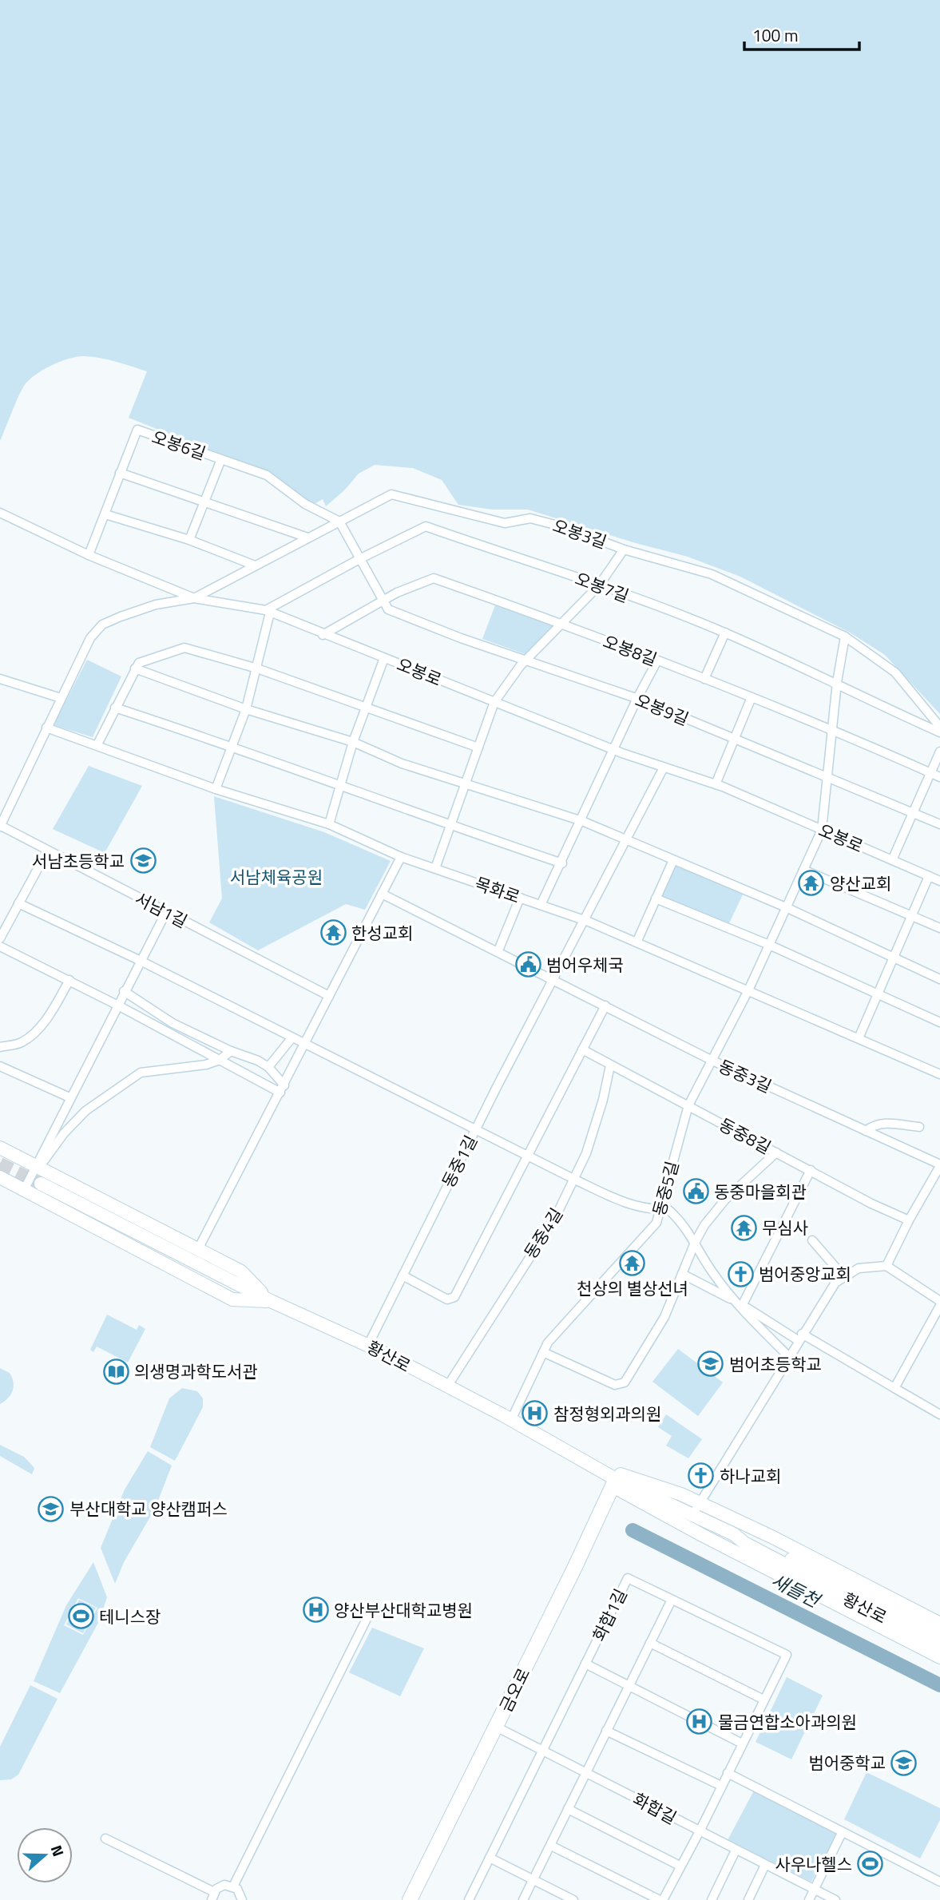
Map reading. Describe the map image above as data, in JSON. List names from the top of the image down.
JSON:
{
  "streets": {
    "main road": ["황산로", "금오로"],
    "street": [
      "오봉6길",
      "오봉3길",
      "오봉7길",
      "오봉8길",
      "오봉로",
      "오봉9길",
      "목화로",
      "서남1길",
      "동중3길",
      "동중8길",
      "동중1길",
      "동중5길",
      "동중4길",
      "화합1길",
      "화합길"
    ]
  },
  "crossings": [
    ["오봉6길", "오봉3길"],
    ["오봉3길", "오봉로"],
    ["오봉3길", "동중5길"],
    ["오봉7길", "오봉로"],
    ["오봉7길", "동중5길"],
    ["오봉8길", "오봉로"],
    ["오봉8길", "오봉9길"],
    ["오봉8길", "동중5길"],
    ["오봉로", "목화로"],
    ["오봉로", "서남1길"],
    ["오봉로", "동중1길"],
    ["오봉로", "동중5길"],
    ["오봉9길", "동중5길"],
    ["목화로", "동중1길"],
    ["목화로", "동중5길"],
    ["동중3길", "동중1길"],
    ["동중3길", "동중5길"],
    ["동중8길", "동중5길"],
    ["동중8길", "동중4길"],
    ["동중1길", "황산로"],
    ["동중5길", "황산로"],
    ["동중4길", "황산로"],
    ["황산로", "금오로"],
    ["화합1길", "화합길"],
    ["금오로", "화합길"]
  ],
  "water": ["새들천"],
  "parks": ["서남체육공원"],
  "places": {
    "school or university": [
      "서남초등학교",
      "범어초등학교",
      "부산대학교 양산캠퍼스",
      "범어중학교"
    ],
    "temple": [
      "양산교회",
      "한성교회",
      "무심사",
      "천상의 별상선녀"
    ],
    "public building": ["범어우체국", "동중마을회관"],
    "church": ["범어중앙교회", "하나교회"],
    "library": ["의생명과학도서관"],
    "hospital": ["참정형외과의원", "양산부산대학교병원", "물금연합소아과의원"],
    "sports": ["테니스장", "사우나헬스"]
  },
  "scale_bar": "100 m",
  "north": "right"
}
